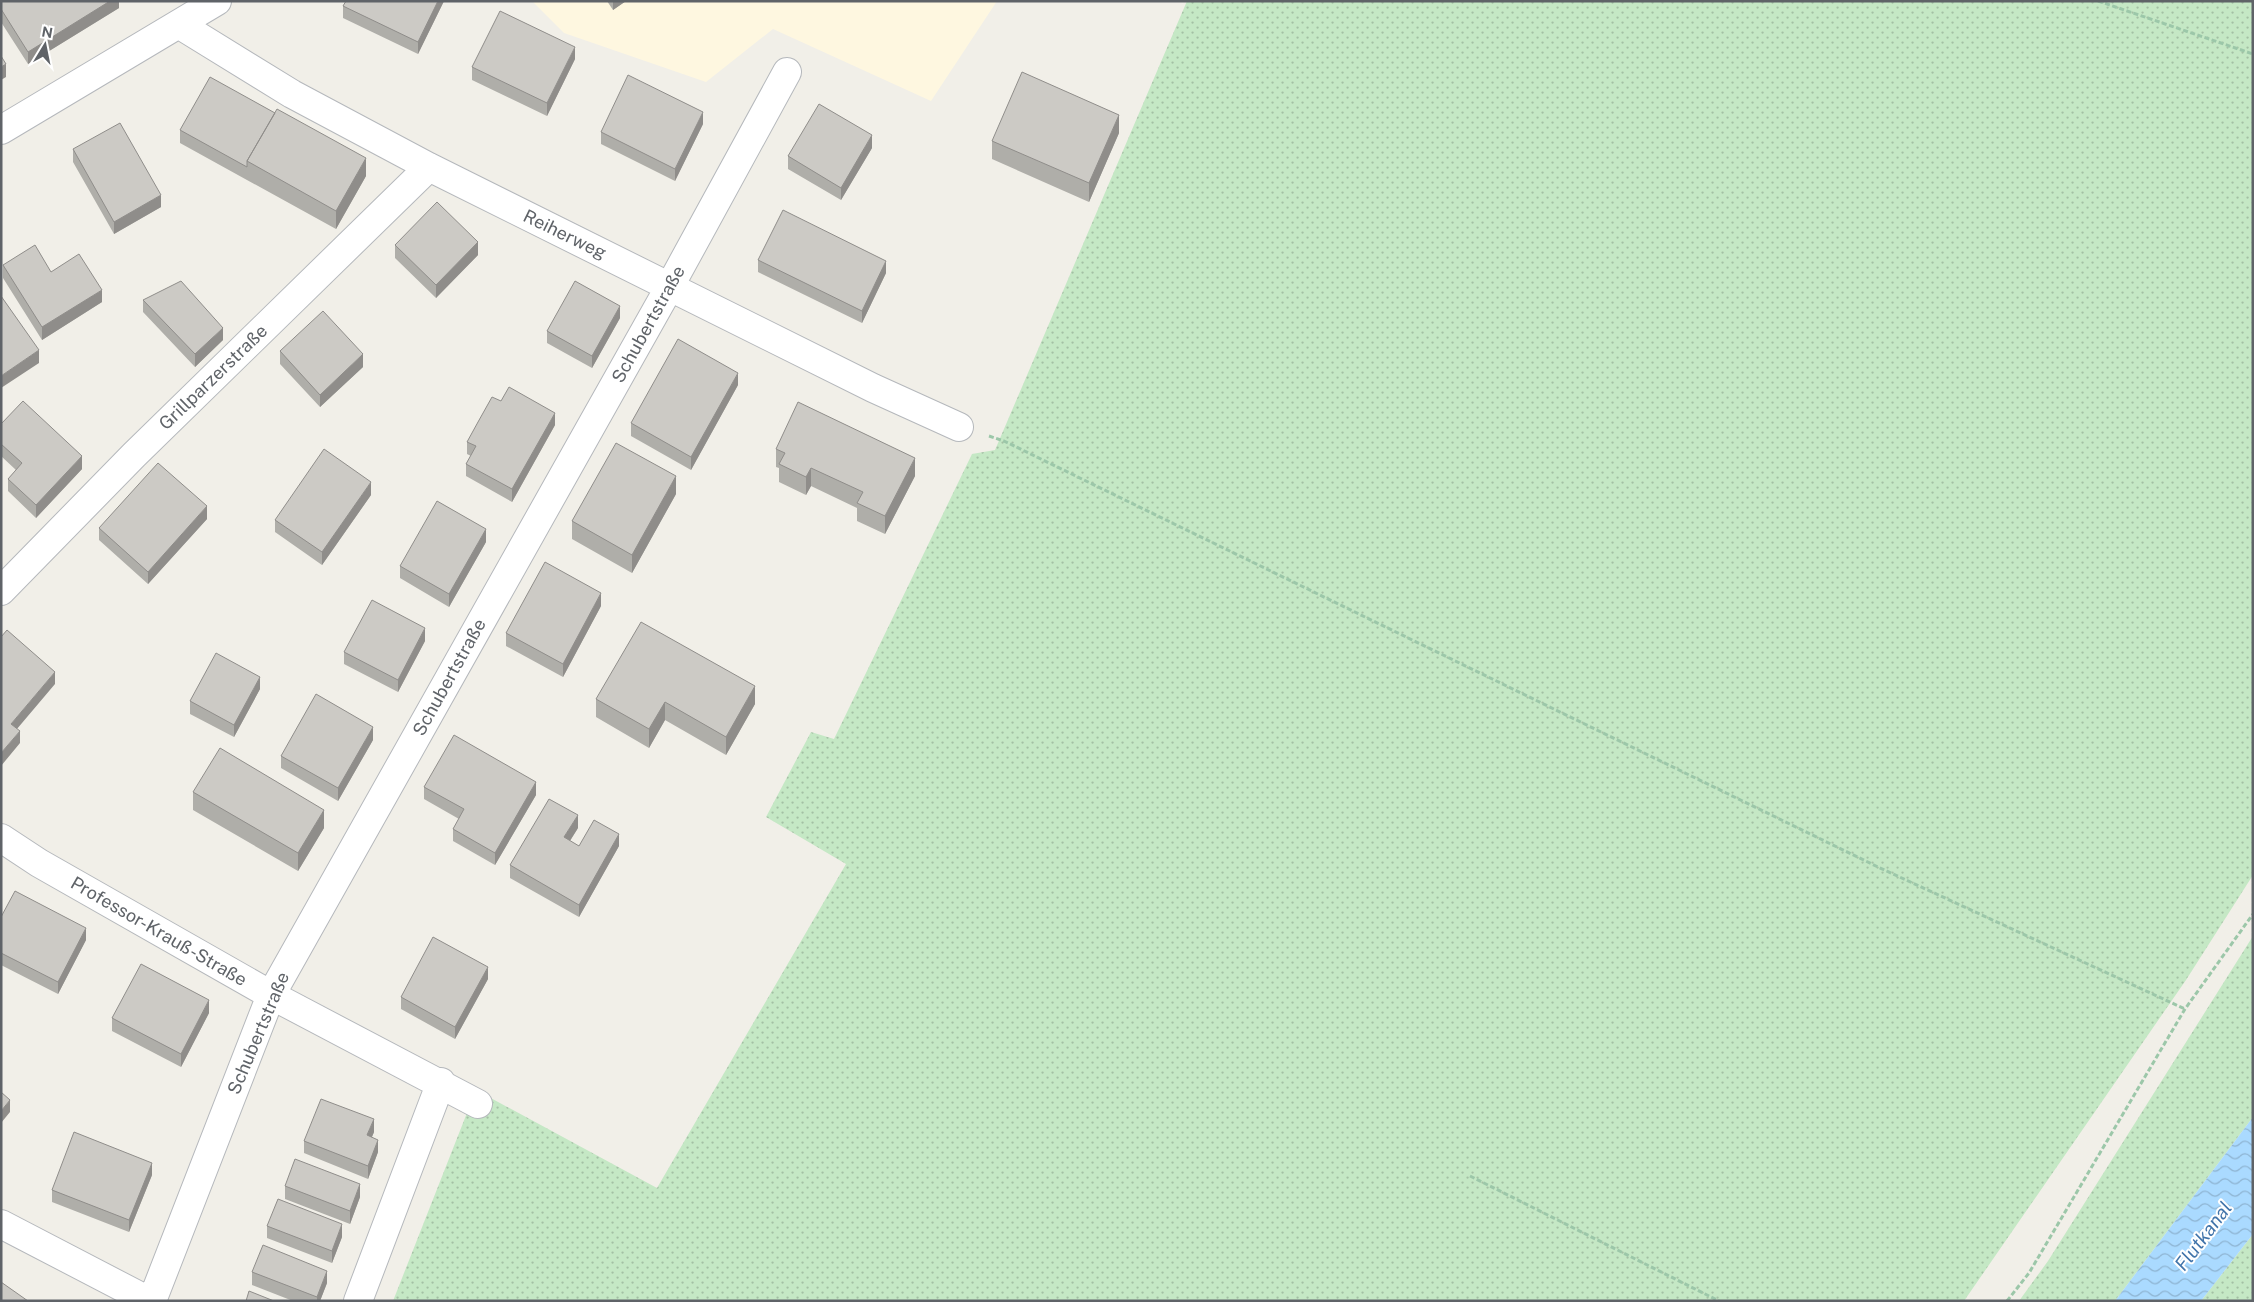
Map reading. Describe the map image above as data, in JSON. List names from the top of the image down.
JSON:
{
  "streets": {
    "street": [
      "Reiherweg",
      "Schubertstraße",
      "Grillparzerstraße",
      "Professor-Krauß-Straße"
    ]
  },
  "crossings": [
    ["Reiherweg", "Schubertstraße"],
    ["Reiherweg", "Grillparzerstraße"],
    ["Schubertstraße", "Professor-Krauß-Straße"]
  ],
  "water": ["Flutkanal"],
  "north": "top"
}
